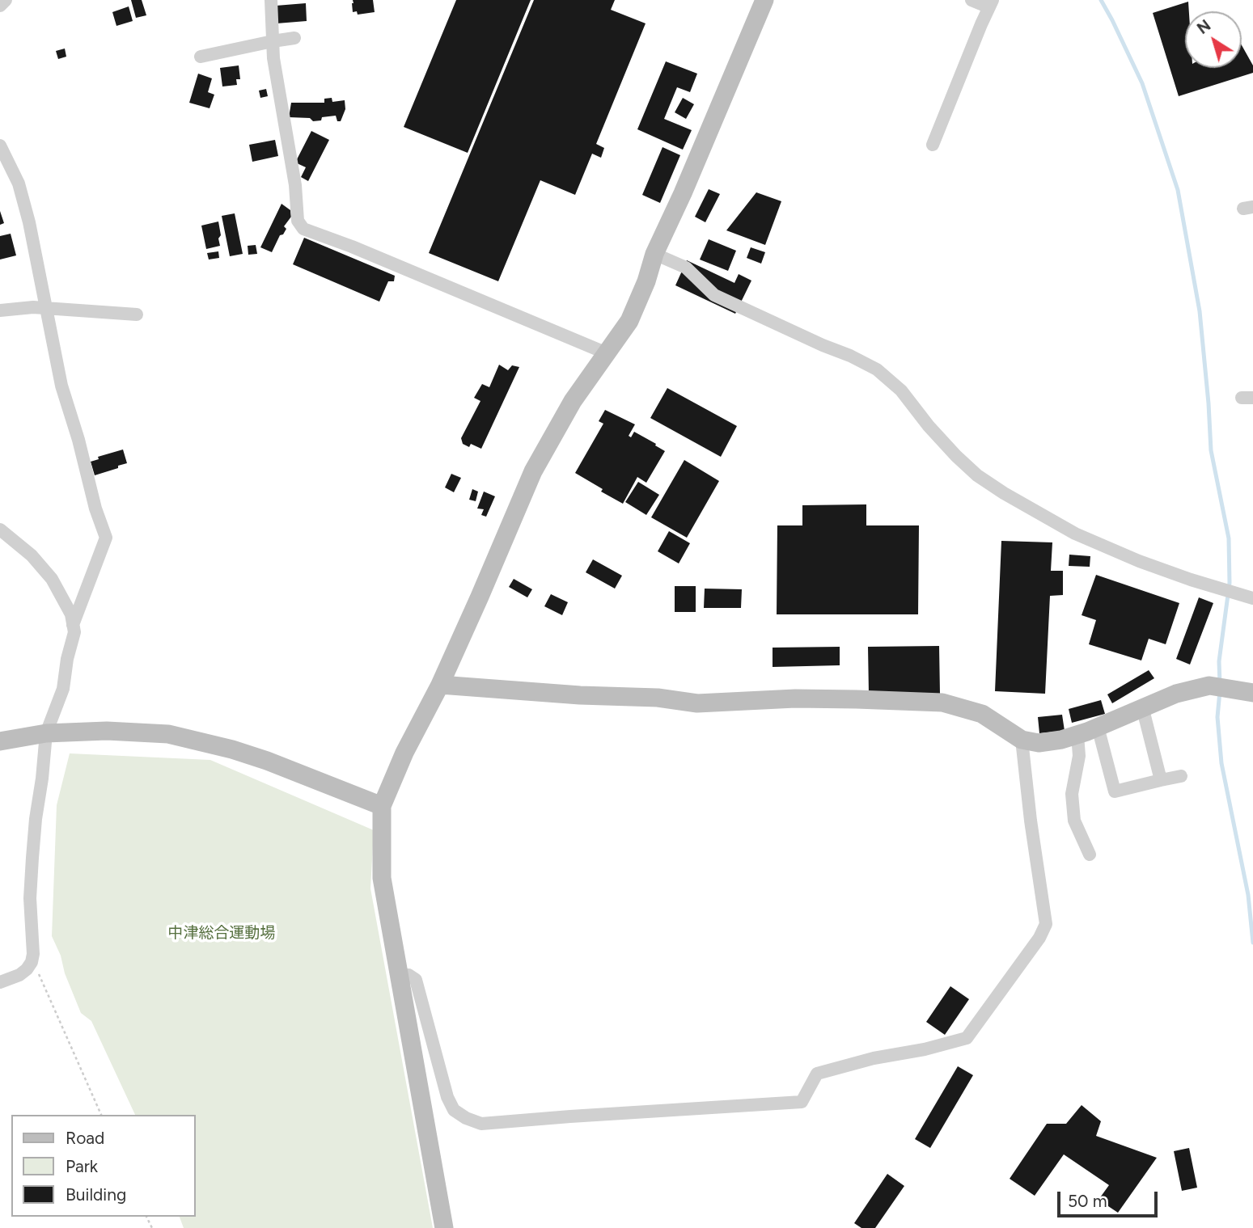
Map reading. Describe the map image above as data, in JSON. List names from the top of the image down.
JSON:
{
  "parks": ["中津総合運動場"],
  "legend": ["Road", "Park", "Building"],
  "scale_bar": "50 m",
  "north": "top left"
}
